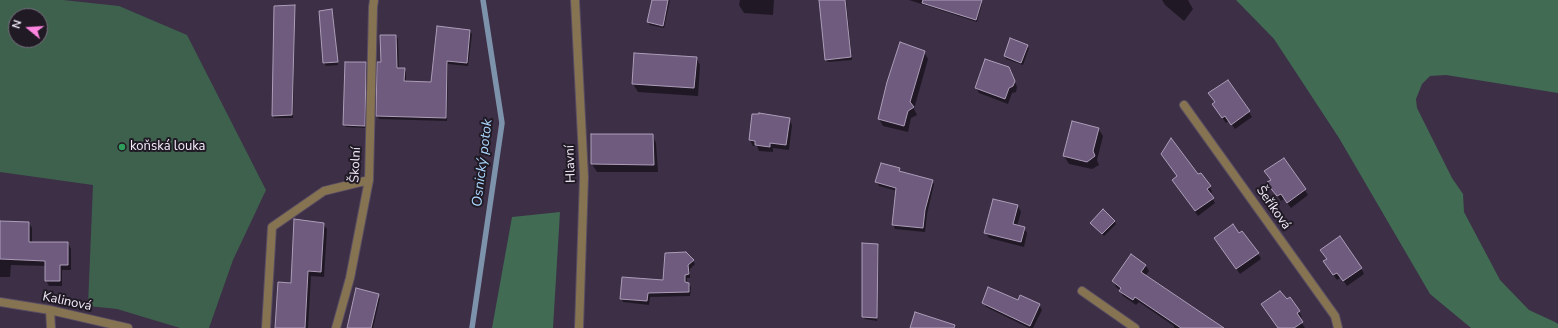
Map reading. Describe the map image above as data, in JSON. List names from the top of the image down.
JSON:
{
  "streets": {
    "street": [
      "Hlavní",
      "Školní",
      "Šeříková",
      "Kalinová"
    ]
  },
  "water": ["Osnický potok"],
  "places": ["koňská louka"],
  "north": "left"
}
